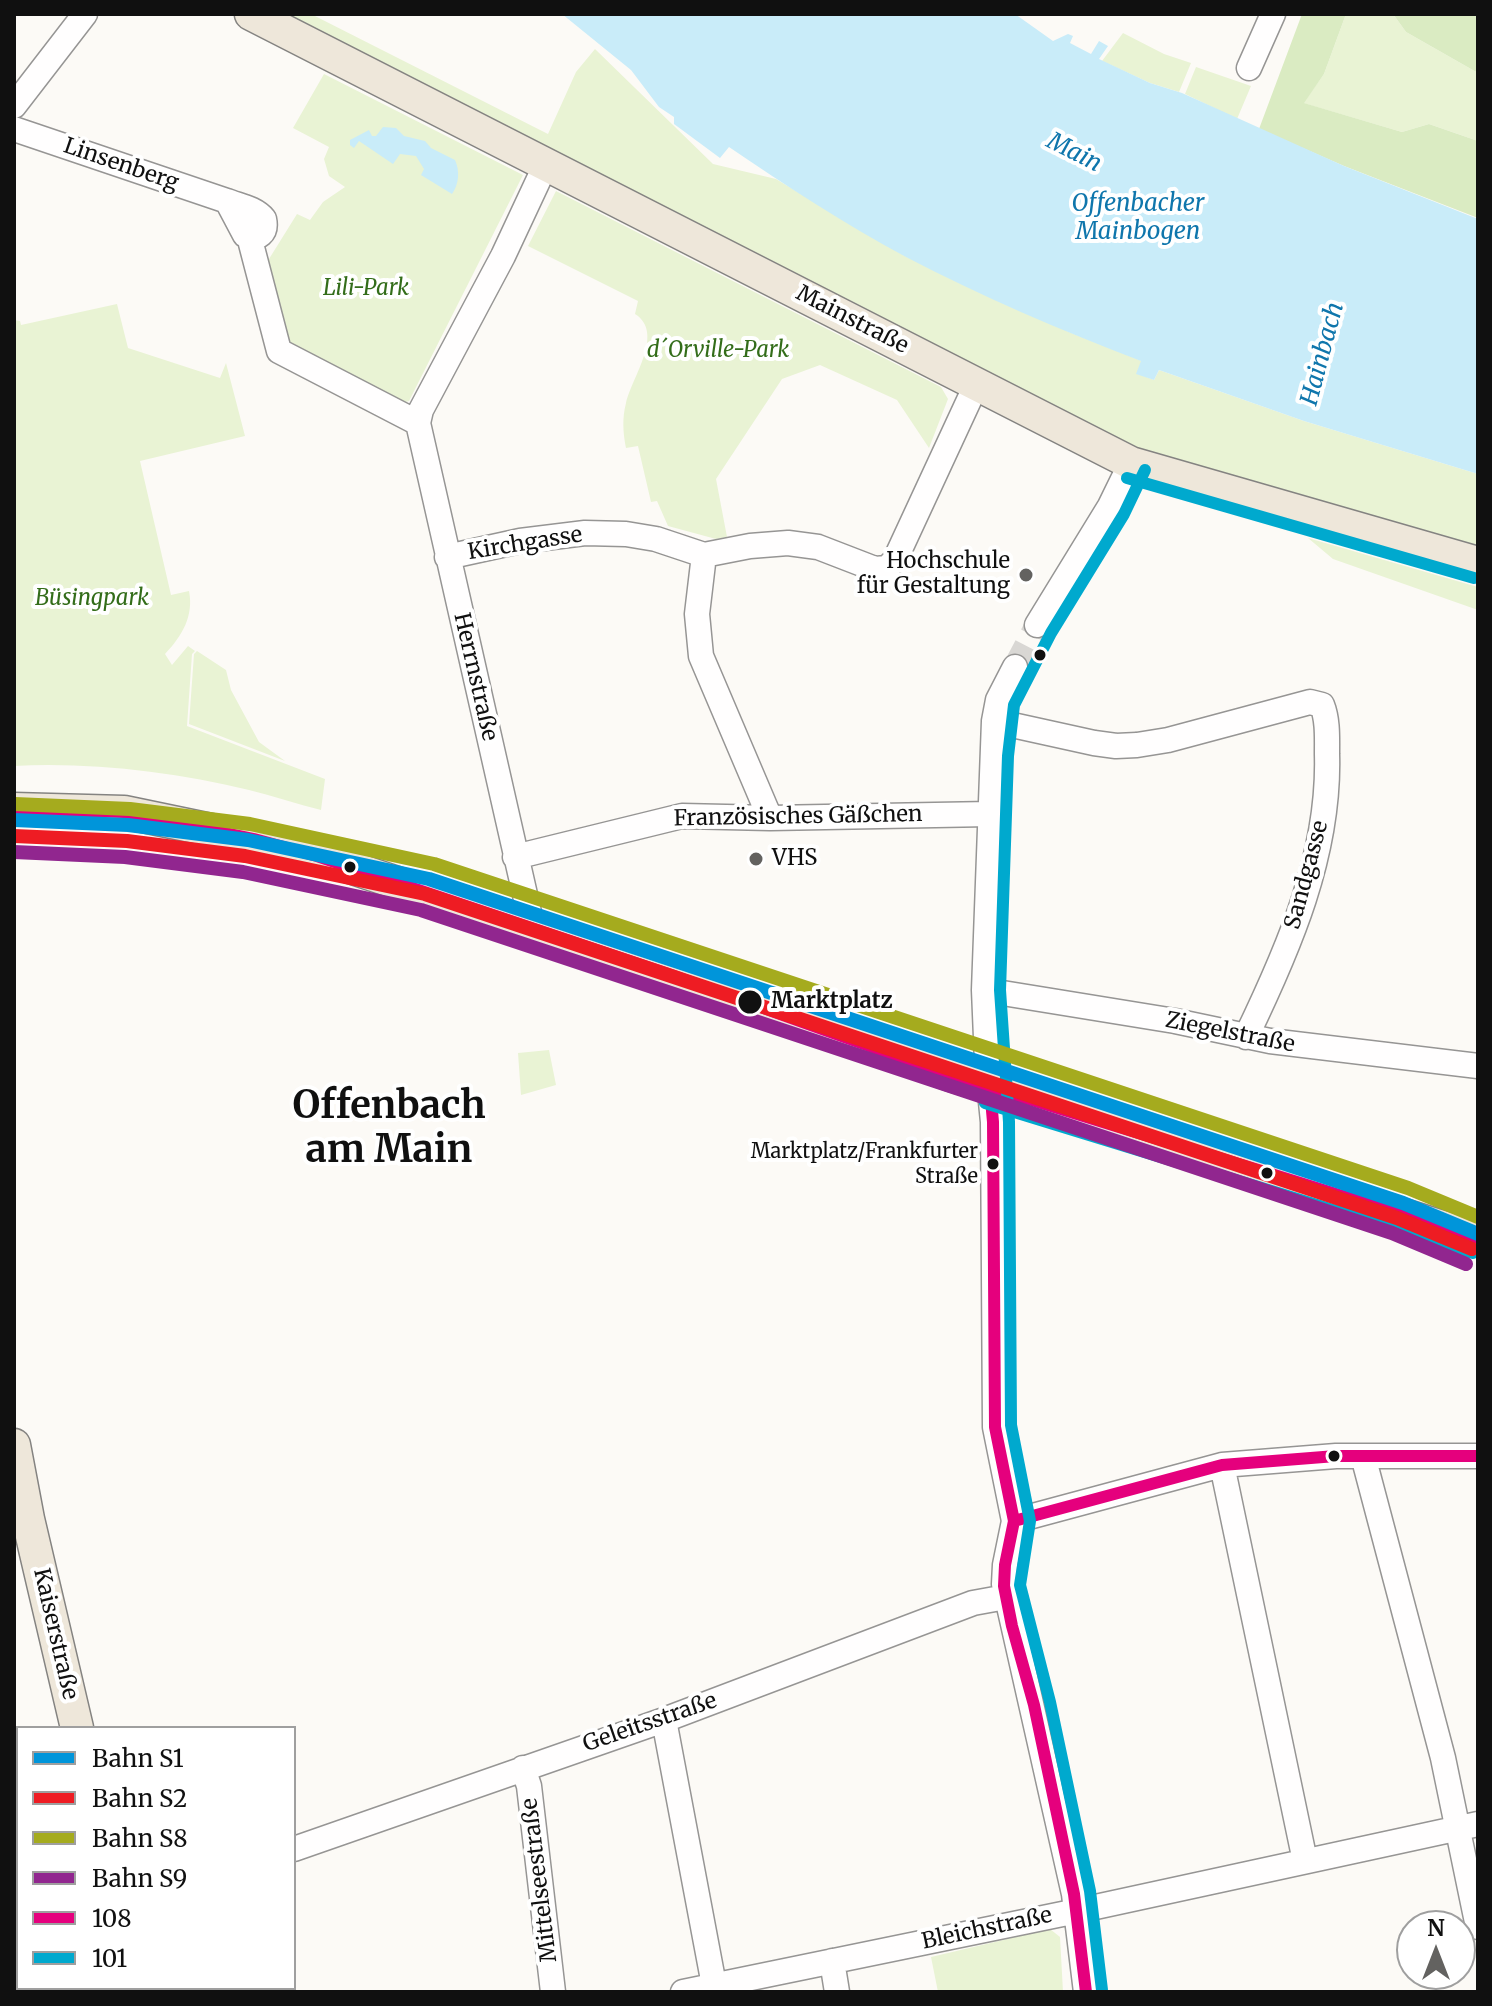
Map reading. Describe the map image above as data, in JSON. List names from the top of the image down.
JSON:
{
  "streets": {
    "main road": ["Mainstraße", "Kaiserstraße"],
    "street": [
      "Linsenberg",
      "Kirchgasse",
      "Herrnstraße",
      "Französisches Gäßchen",
      "Sandgasse",
      "Ziegelstraße",
      "Geleitsstraße",
      "Mittelseestraße",
      "Bleichstraße"
    ]
  },
  "crossings": [
    ["Linsenberg", "Herrnstraße"],
    ["Mainstraße", "Kirchgasse"],
    ["Kirchgasse", "Herrnstraße"],
    ["Herrnstraße", "Französisches Gäßchen"],
    ["Sandgasse", "Ziegelstraße"],
    ["Geleitsstraße", "Mittelseestraße"]
  ],
  "districts": ["Offenbach am Main"],
  "water": ["Main", "Offenbacher Mainbogen", "Hainbach"],
  "parks": ["Lili-Park", "d´Orville-Park", "Büsingpark"],
  "places": [
    "Hochschule für Gestaltung",
    "VHS",
    "Marktplatz",
    "Marktplatz/Frankfurter Straße"
  ],
  "lines": [
    "transit line 101",
    "rail line S8",
    "transit line 108",
    "rail line S1",
    "rail line S2",
    "rail line S9"
  ],
  "legend": [
    "Bahn S1",
    "Bahn S2",
    "Bahn S8",
    "Bahn S9",
    "108",
    "101"
  ],
  "north": "top"
}
